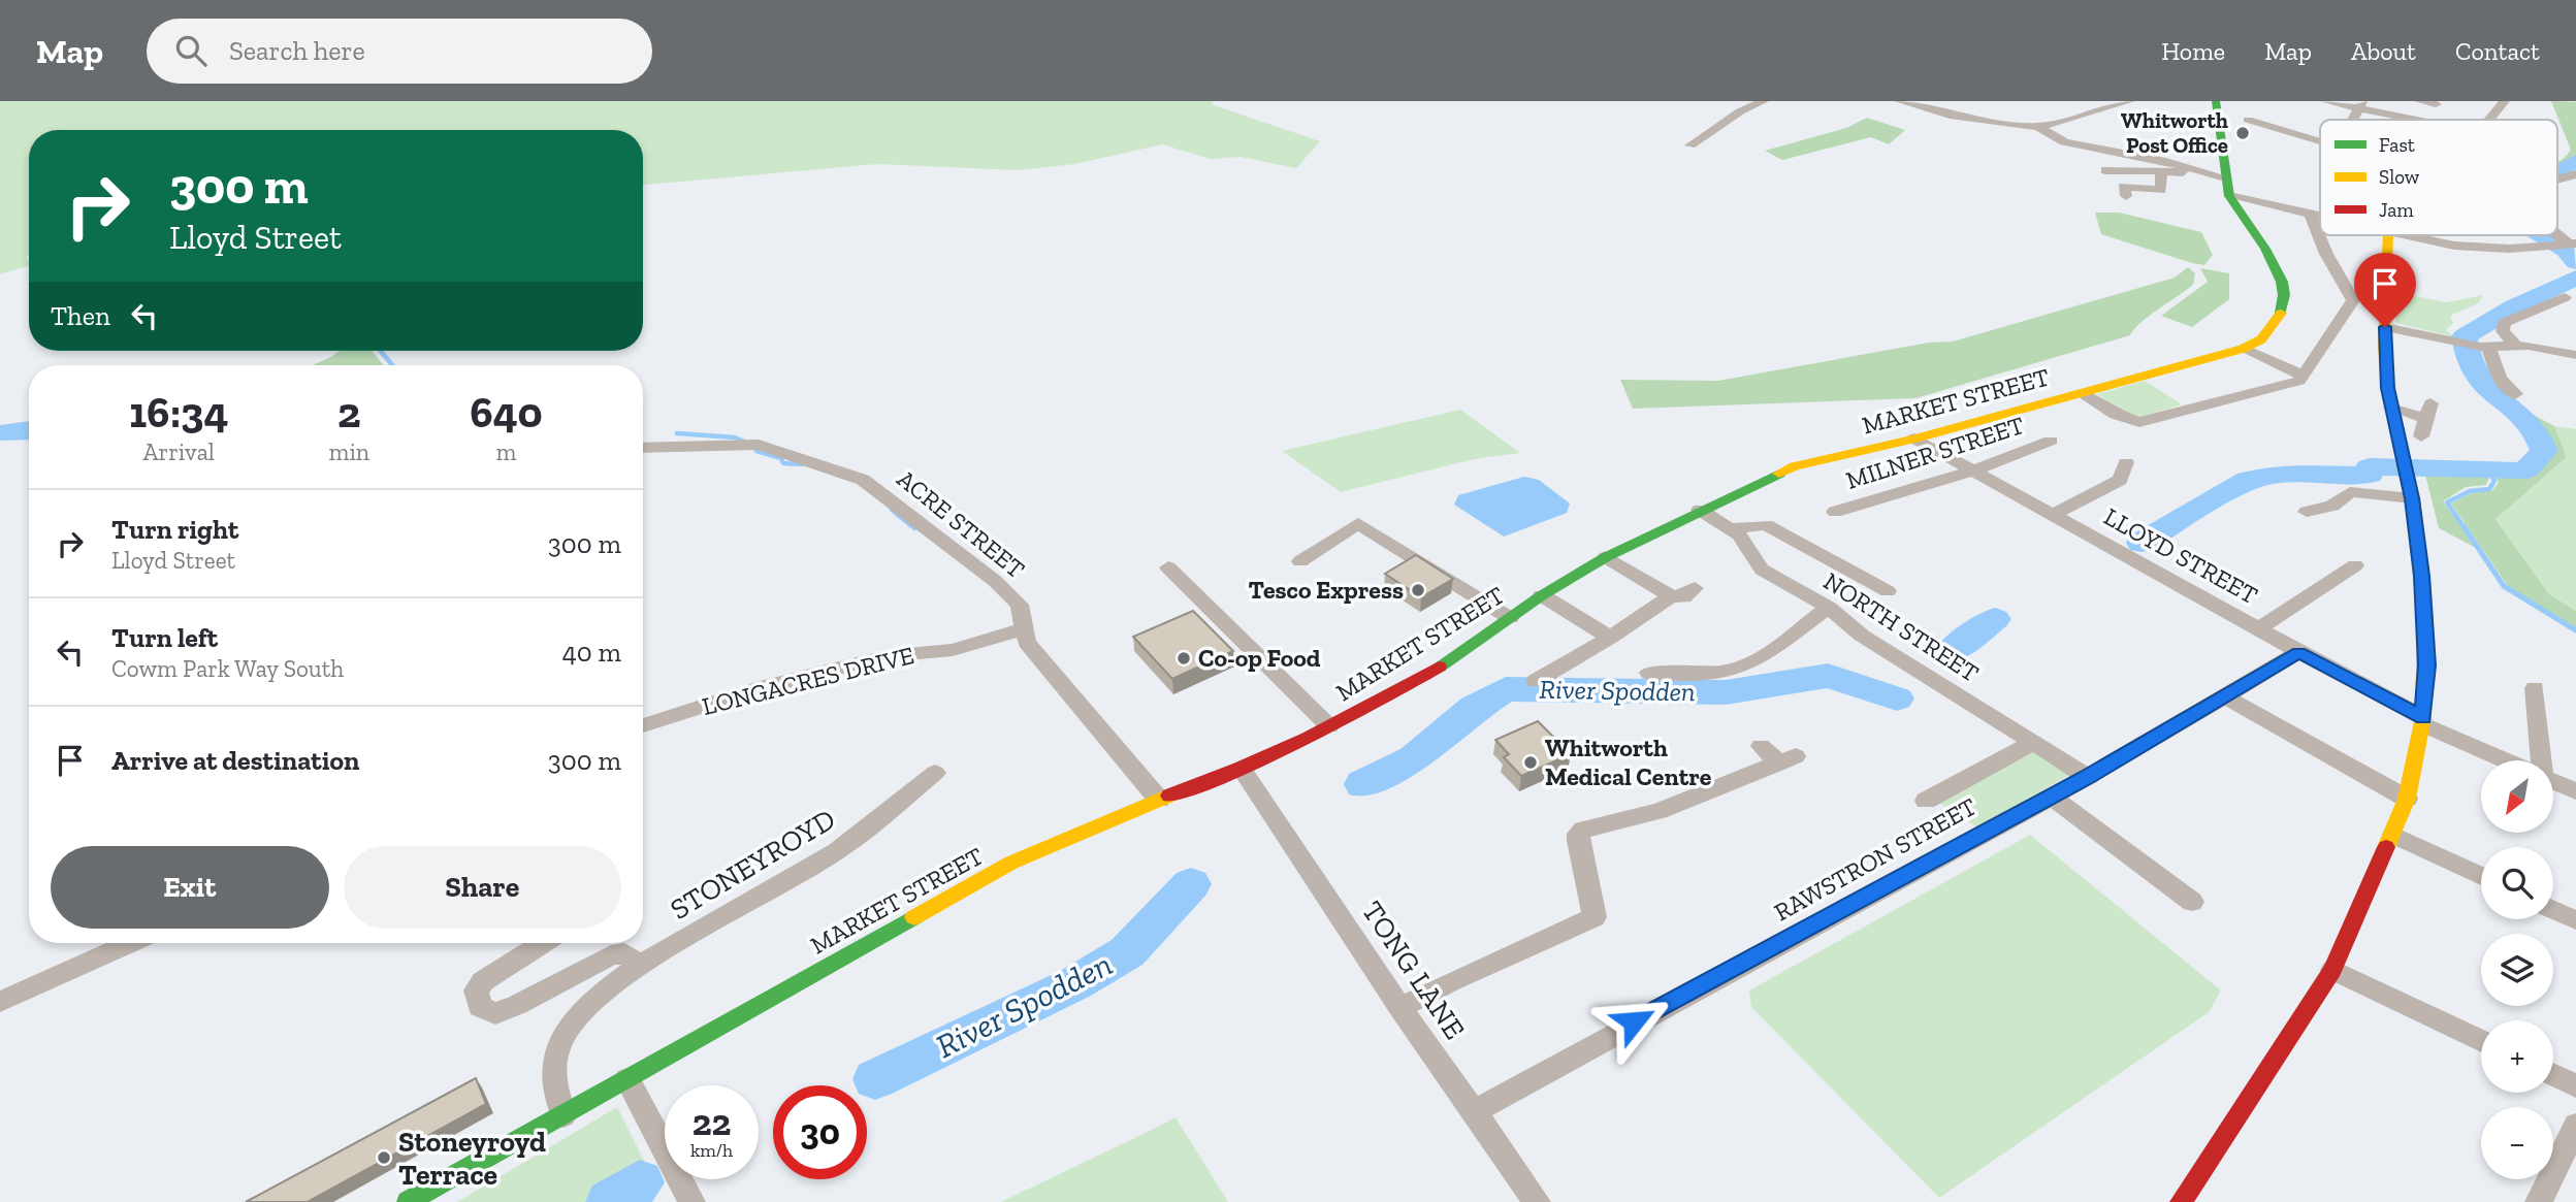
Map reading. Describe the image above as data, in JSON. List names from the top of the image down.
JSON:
{
  "streets": {
    "main road": ["MARKET STREET"],
    "street": [
      "MILNER STREET",
      "ACRE STREET",
      "LLOYD STREET",
      "NORTH STREET",
      "LONGACRES DRIVE",
      "RAWSTRON STREET",
      "STONEYROYD",
      "TONG LANE"
    ]
  },
  "crossings": [
    ["MARKET STREET", "ACRE STREET"],
    ["MARKET STREET", "LLOYD STREET"],
    ["MARKET STREET", "NORTH STREET"],
    ["MARKET STREET", "STONEYROYD"],
    ["MARKET STREET", "TONG LANE"],
    ["MILNER STREET", "LLOYD STREET"],
    ["ACRE STREET", "LONGACRES DRIVE"],
    ["LLOYD STREET", "RAWSTRON STREET"],
    ["NORTH STREET", "RAWSTRON STREET"],
    ["RAWSTRON STREET", "TONG LANE"]
  ],
  "water": ["River Spodden"],
  "places": [
    "Whitworth Post Office",
    "Tesco Express",
    "Co-op Food",
    "Whitworth Medical Centre",
    "Stoneyroyd Terrace"
  ],
  "legend": ["Fast", "Slow", "Jam"],
  "north": "bottom left",
  "page": {
    "header": "Map",
    "search": "Search here",
    "nav": [
      "Home",
      "Map",
      "About",
      "Contact"
    ],
    "turn": ["300 m", "Lloyd Street"],
    "then": "Then",
    "eta": [
      "16:34",
      "Arrival",
      "2",
      "min",
      "640",
      "m"
    ],
    "list": [
      {
        "name": "Turn right",
        "note": "Lloyd Street",
        "value": "300 m"
      },
      {
        "name": "Turn left",
        "note": "Cowm Park Way South",
        "value": "40 m"
      },
      {
        "name": "Arrive at destination",
        "value": "300 m"
      }
    ],
    "map_buttons": ["+", "−"],
    "buttons": ["Exit", "Share"],
    "speed": "22 km/h",
    "limit": "30"
  }
}
